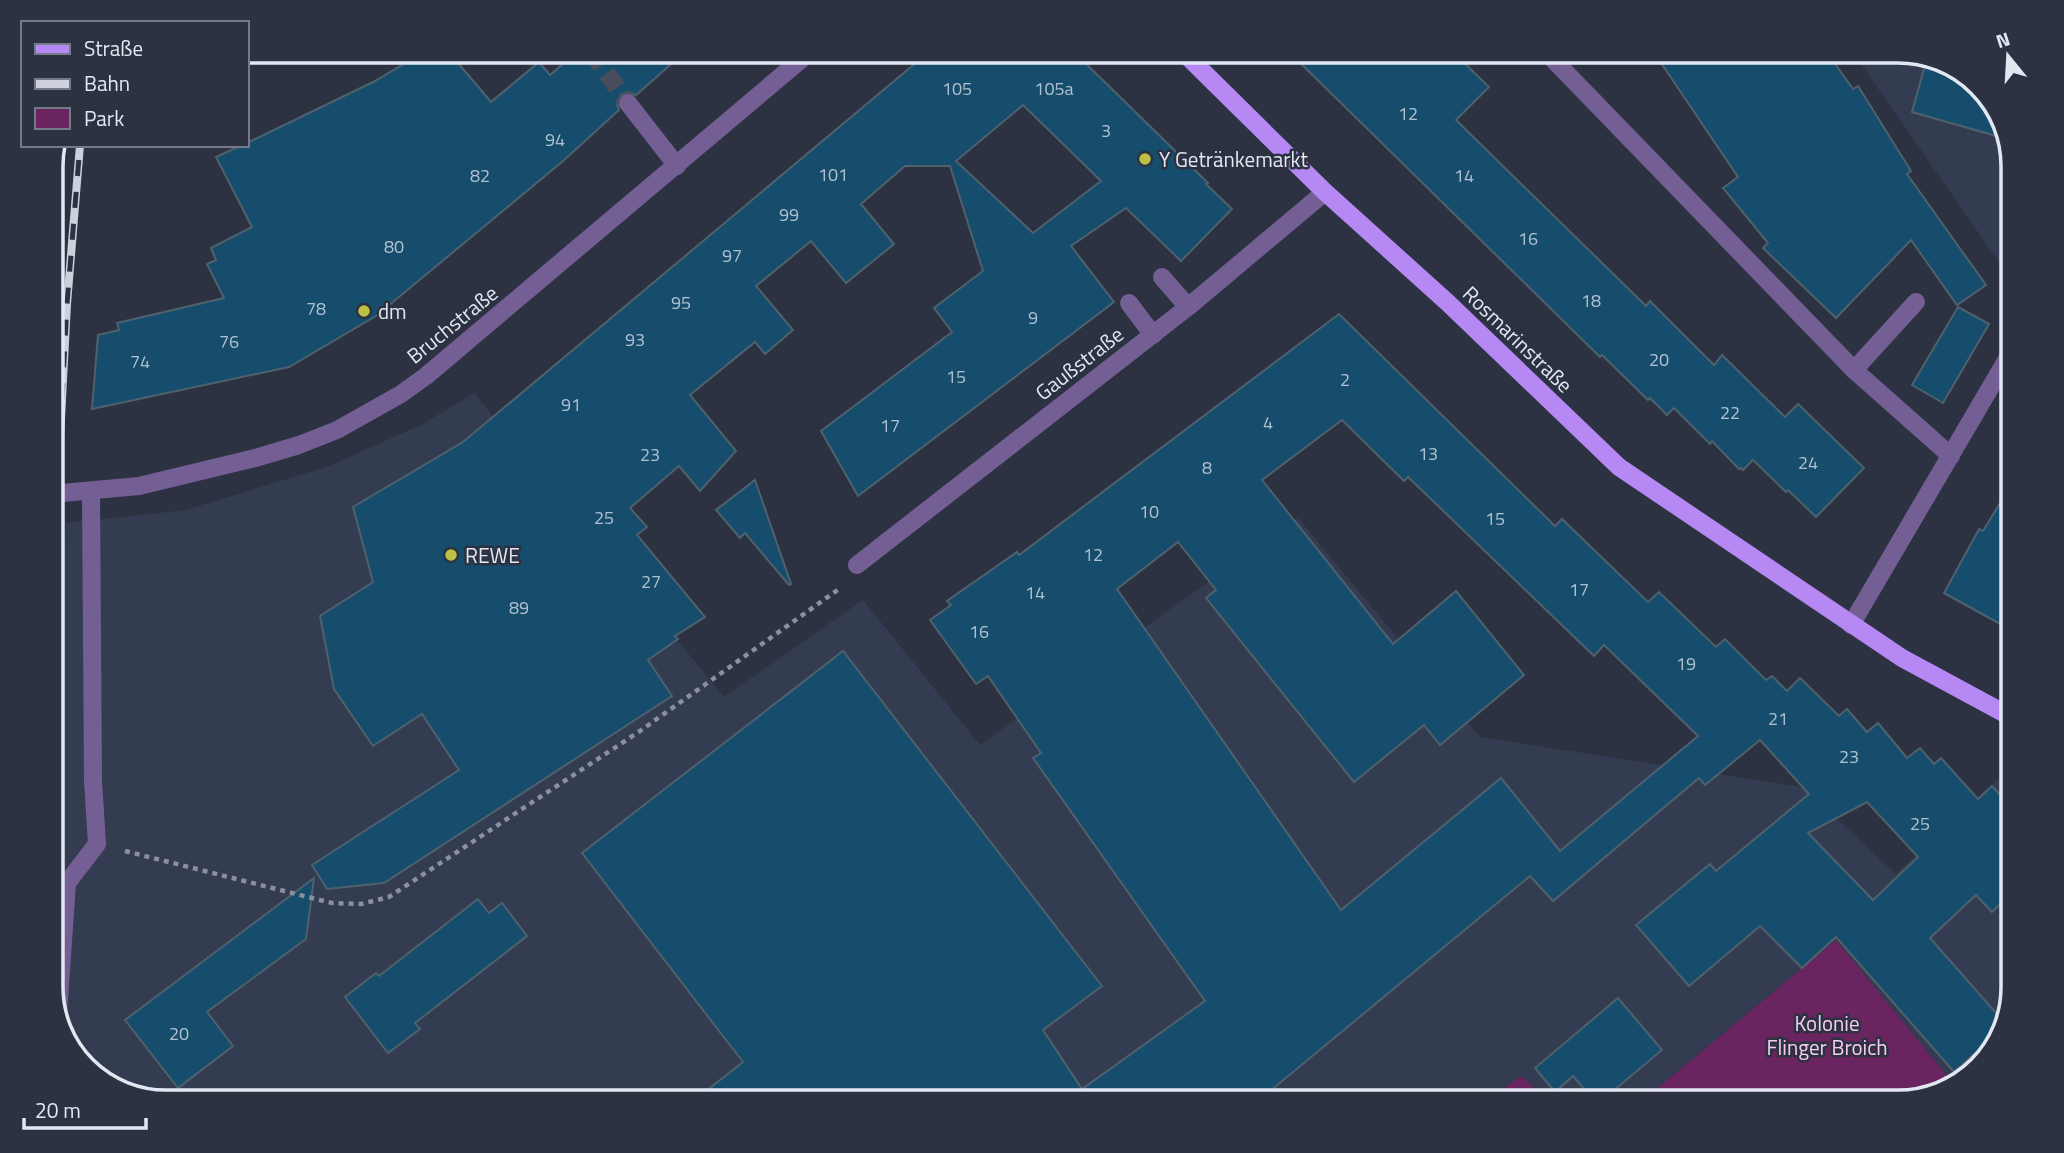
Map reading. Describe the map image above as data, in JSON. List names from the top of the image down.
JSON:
{
  "streets": {
    "main road": ["Rosmarinstraße"],
    "street": ["Bruchstraße", "Gaußstraße"]
  },
  "crossings": [
    ["Rosmarinstraße", "Gaußstraße"]
  ],
  "parks": ["Kolonie Flinger Broich"],
  "places": ["Y Getränkemarkt", "dm", "REWE"],
  "house_numbers": [
    "105",
    "105a",
    "12",
    "3",
    "94",
    "101",
    "82",
    "14",
    "99",
    "16",
    "80",
    "97",
    "18",
    "95",
    "78",
    "9",
    "93",
    "76",
    "20",
    "74",
    "15",
    "2",
    "91",
    "22",
    "4",
    "17",
    "13",
    "23",
    "24",
    "8",
    "10",
    "25",
    "15",
    "12",
    "27",
    "17",
    "14",
    "89",
    "16",
    "19",
    "21",
    "23",
    "25",
    "20"
  ],
  "legend": ["Straße", "Bahn", "Park"],
  "scale_bar": "20 m",
  "north": "top"
}
